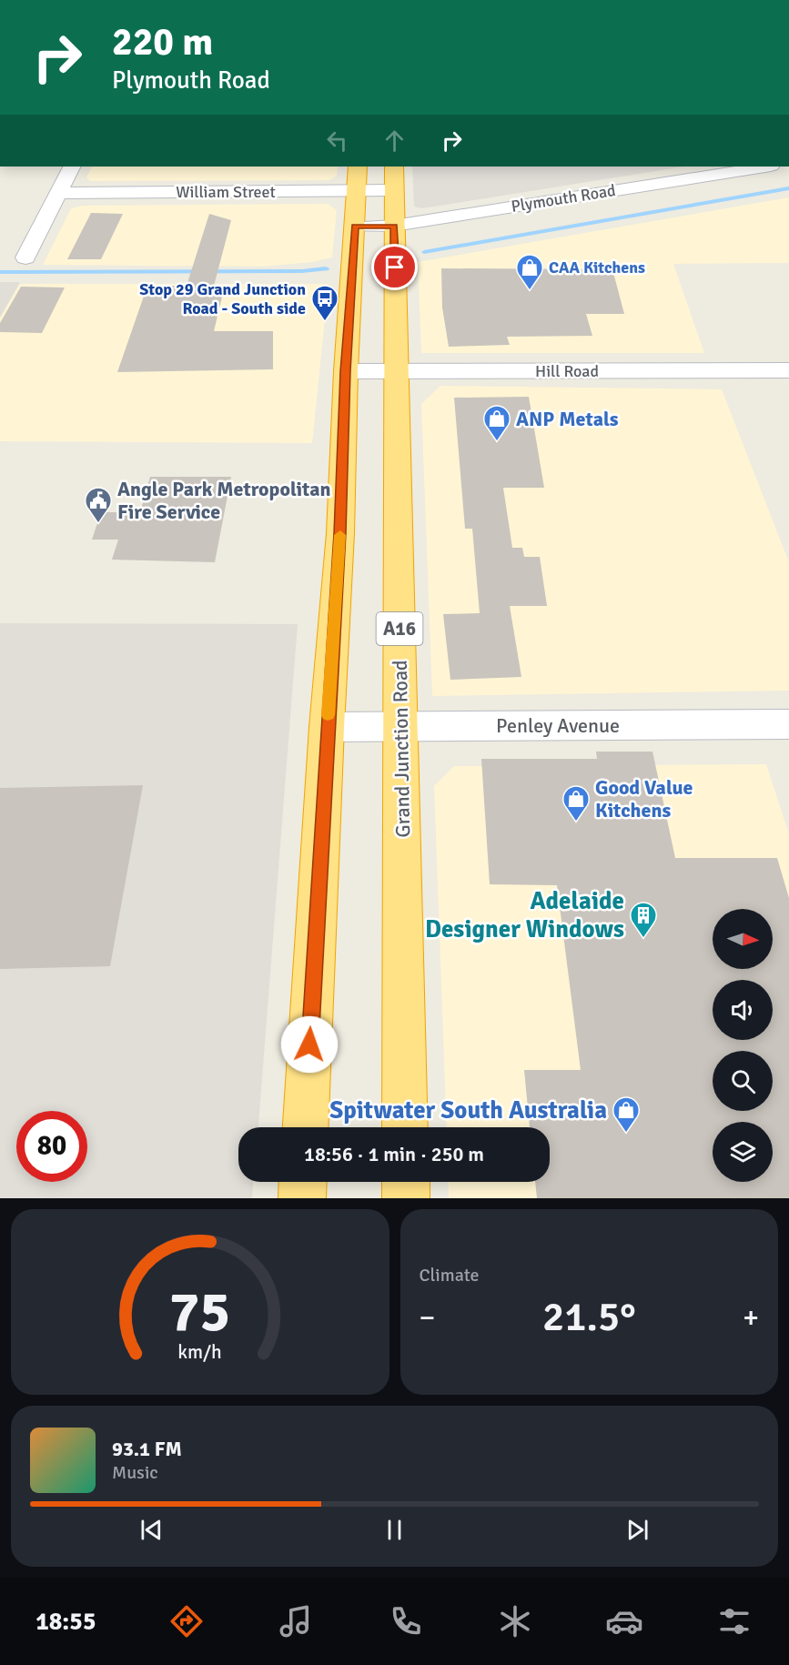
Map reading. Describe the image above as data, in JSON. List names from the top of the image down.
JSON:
{
  "streets": {
    "highway": ["A16", "Grand Junction Road"],
    "street": [
      "William Street",
      "Plymouth Road",
      "Hill Road",
      "Penley Avenue"
    ]
  },
  "crossings": [
    ["William Street", "Grand Junction Road"],
    ["Plymouth Road", "Grand Junction Road"],
    ["Hill Road", "Grand Junction Road"],
    ["Penley Avenue", "Grand Junction Road"]
  ],
  "places": {
    "shop": [
      "CAA Kitchens",
      "ANP Metals",
      "Good Value Kitchens",
      "Spitwater South Australia"
    ],
    "bus stop": ["Stop 29 Grand Junction Road - South side"],
    "public building": ["Angle Park Metropolitan Fire Service"],
    "building": ["Adelaide Designer Windows"]
  },
  "north": "right",
  "page": {
    "turn": ["220 m", "Plymouth Road"],
    "limit": "80",
    "trip": "18:56 · 1 min · 250 m",
    "tile": "Climate",
    "heat": ["−", "21.5°", "+"],
    "song": ["93.1 FM", "Music"],
    "tabs": "18:55",
    "gauge": ["75", "km/h"]
  }
}
